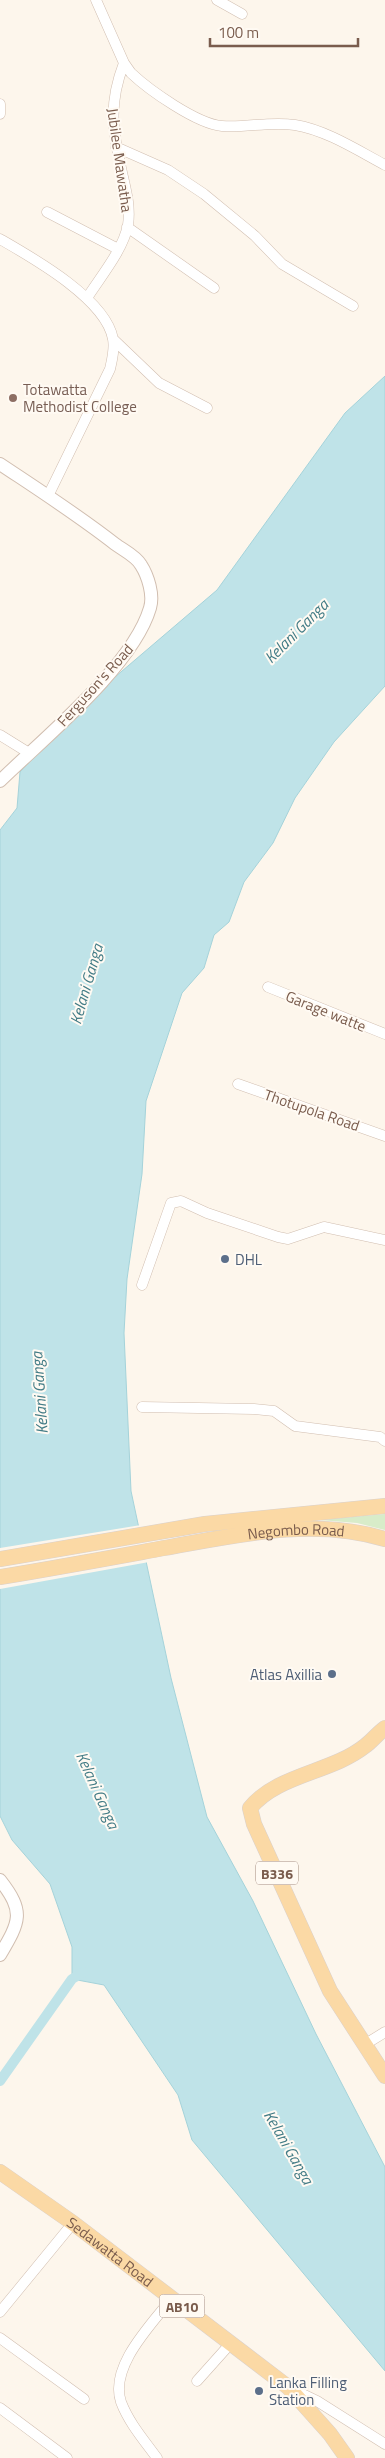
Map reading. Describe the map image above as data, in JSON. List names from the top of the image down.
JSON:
{
  "streets": {
    "main road": [
      "Negombo Road",
      "B336",
      "Sedawatta Road",
      "AB10"
    ],
    "street": [
      "Jubilee Mawatha",
      "Ferguson's Road",
      "Garage watte",
      "Thotupola Road"
    ]
  },
  "water": ["Kelani Ganga"],
  "places": [
    "Totawatta Methodist College",
    "DHL",
    "Atlas Axillia",
    "Lanka Filling Station"
  ],
  "scale_bar": "100 m"
}
